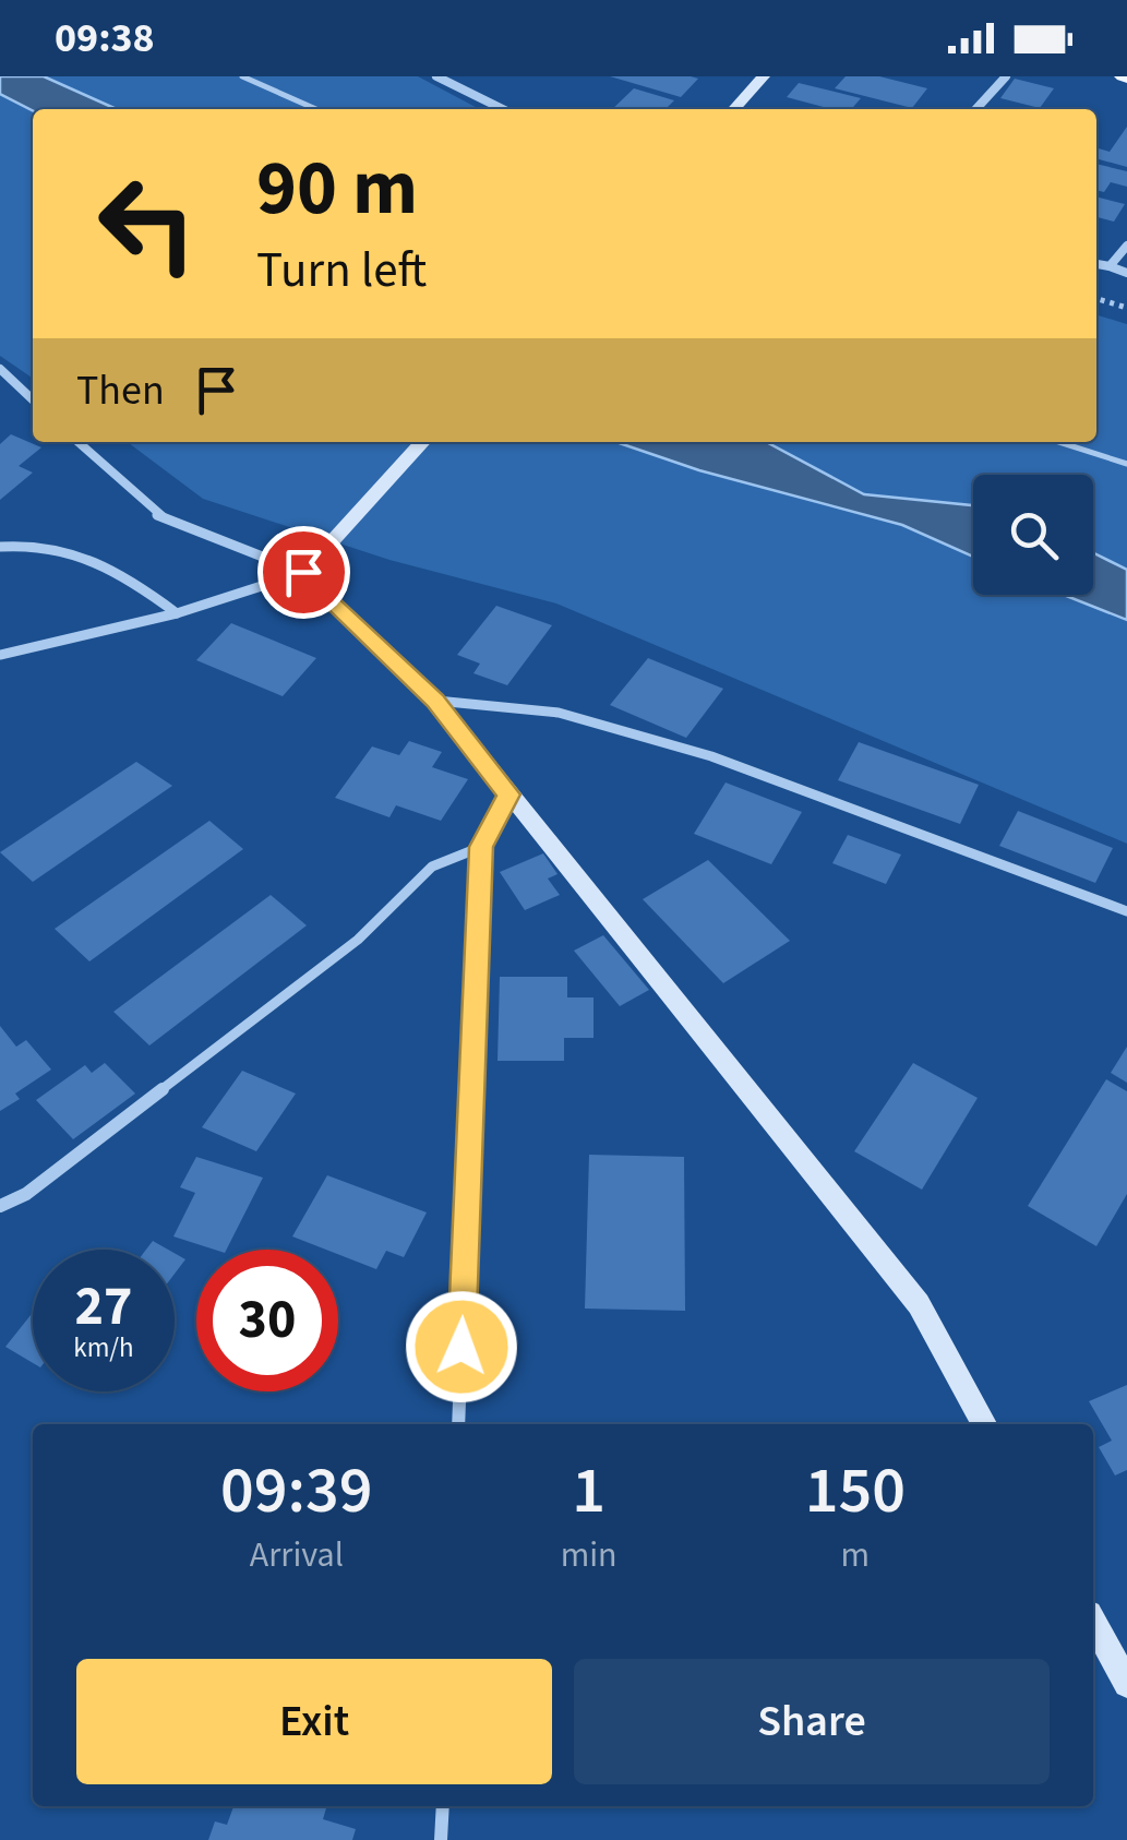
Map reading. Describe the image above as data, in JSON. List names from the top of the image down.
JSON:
{
  "page": {
    "status": "09:38",
    "turn": ["90 m", "Turn left"],
    "then": "Then",
    "speed": "27 km/h",
    "limit": "30",
    "eta": [
      "09:39",
      "Arrival",
      "1",
      "min",
      "150",
      "m"
    ],
    "buttons": ["Exit", "Share"]
  }
}
